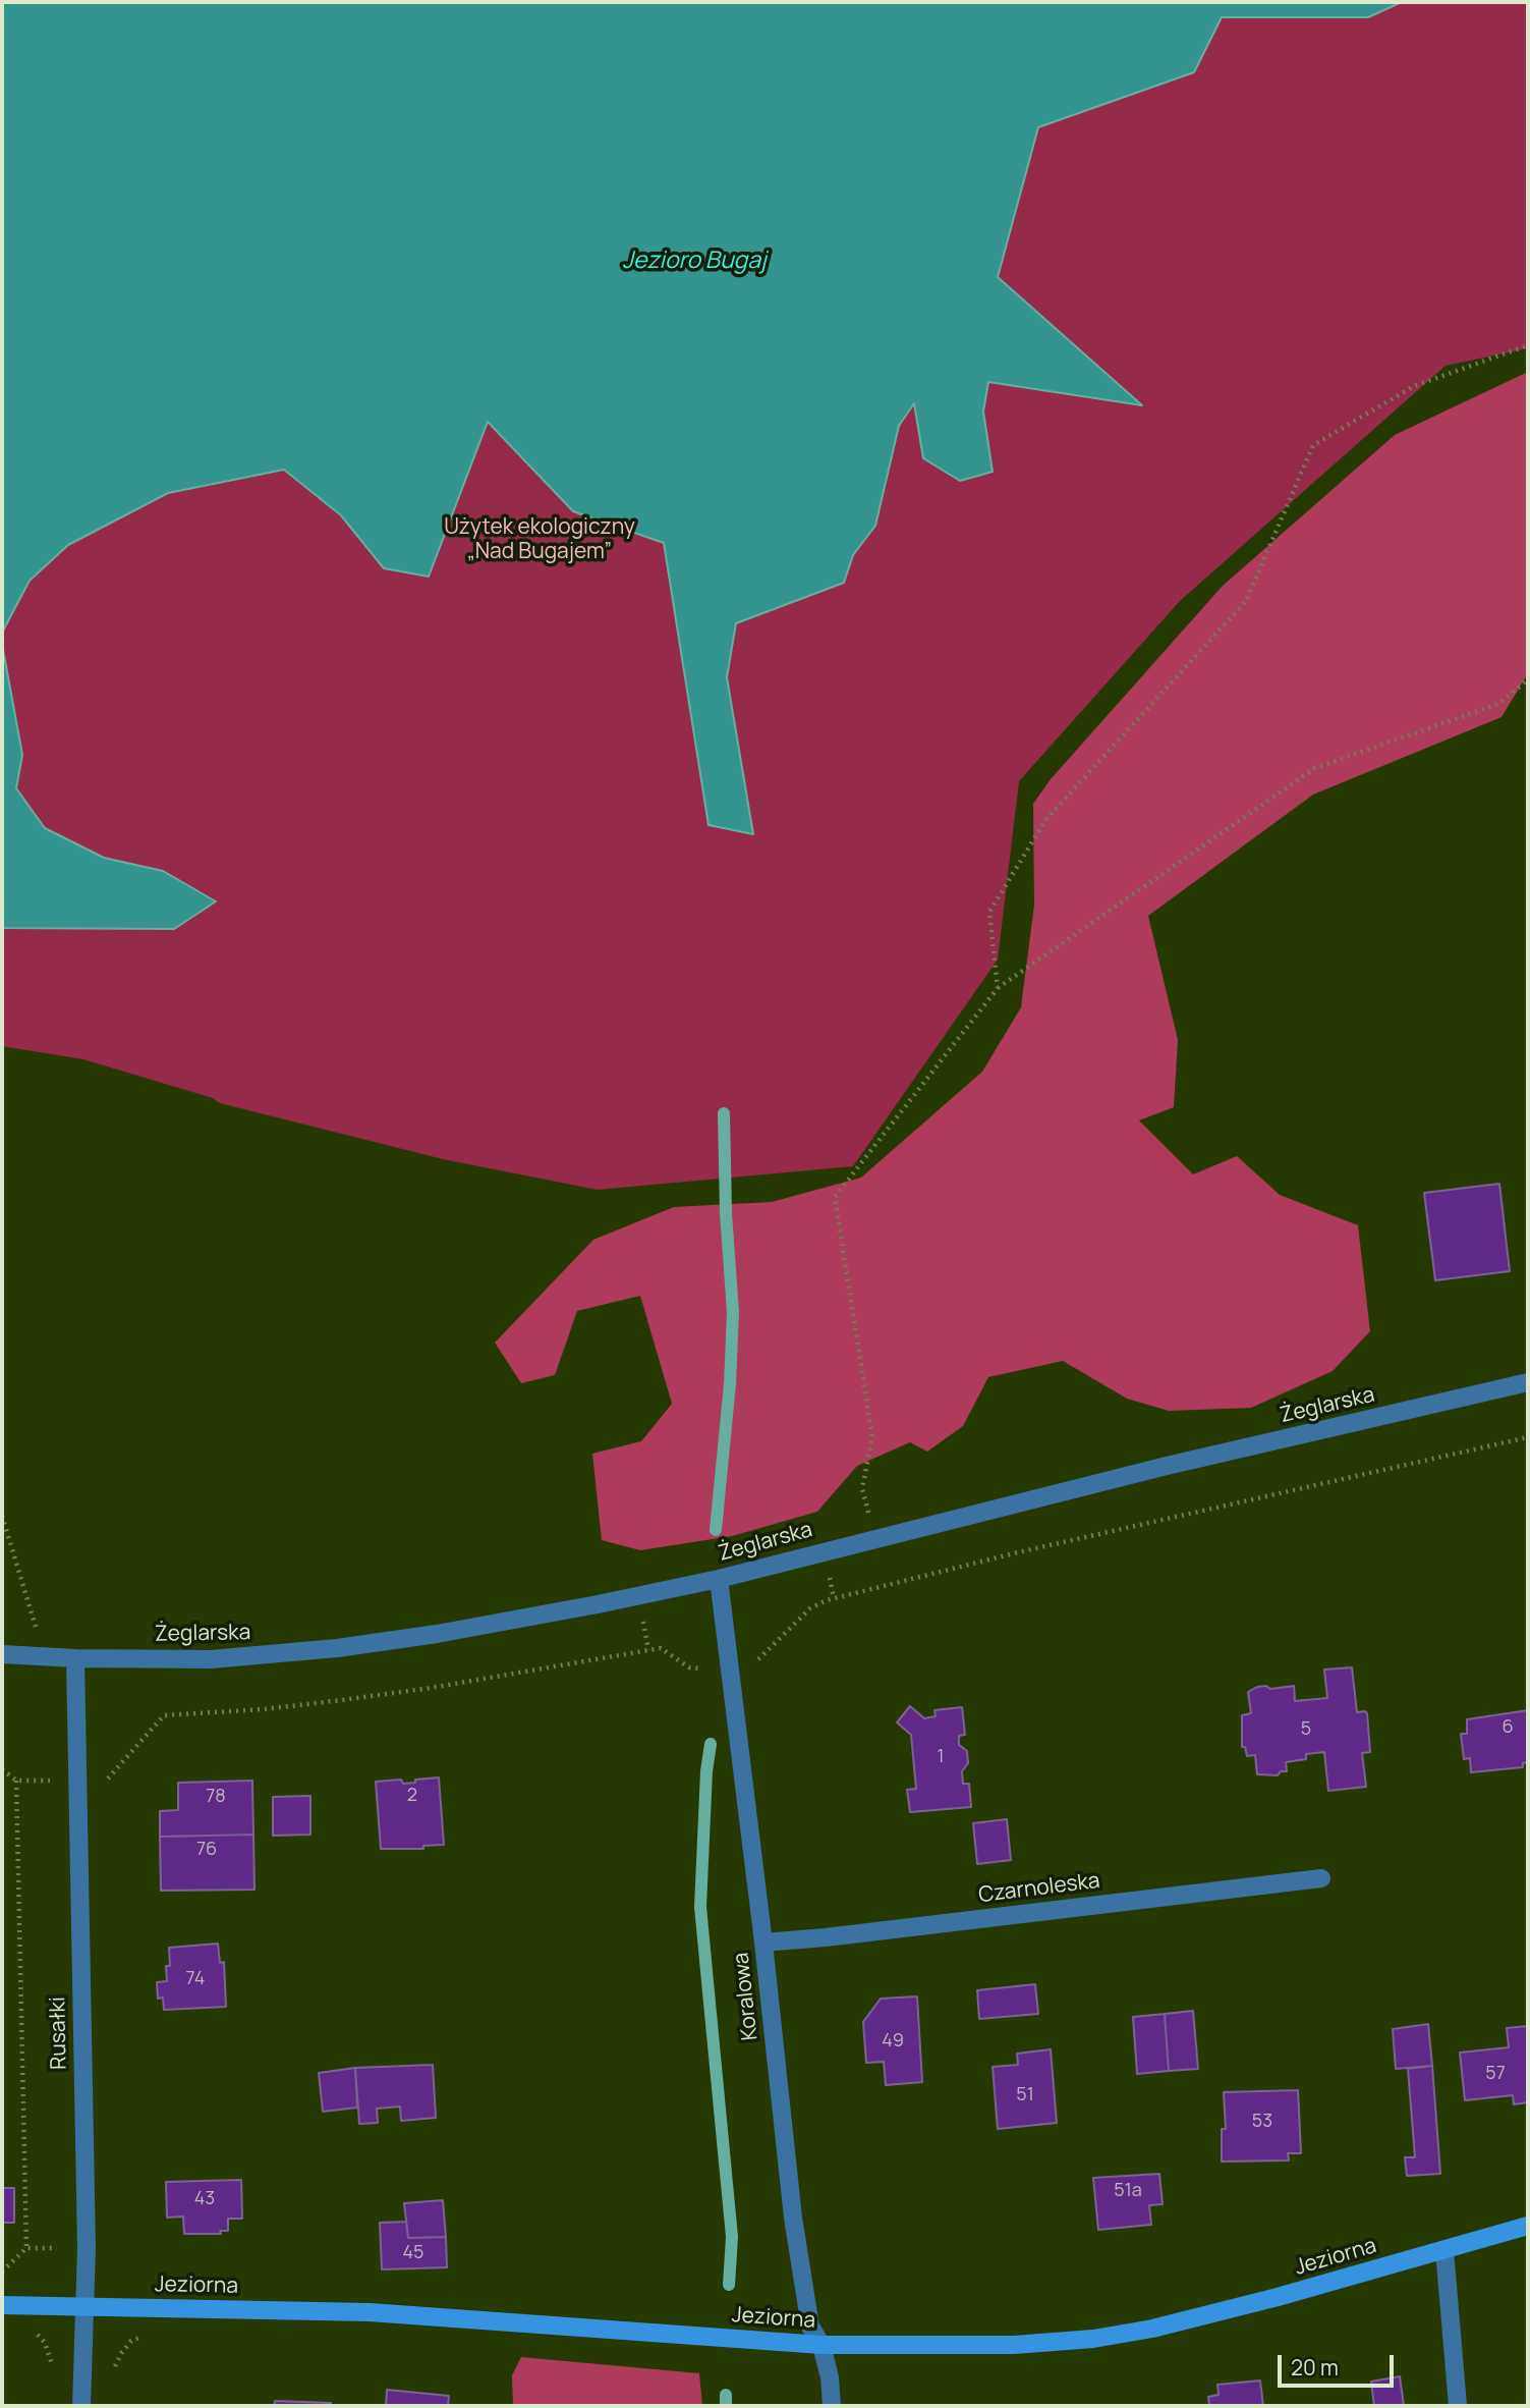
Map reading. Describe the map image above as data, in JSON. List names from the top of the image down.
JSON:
{
  "streets": {
    "street": [
      "Żeglarska",
      "Czarnoleska",
      "Koralowa",
      "Rusałki",
      "Jeziorna"
    ]
  },
  "crossings": [
    ["Żeglarska", "Koralowa"],
    ["Żeglarska", "Rusałki"],
    ["Czarnoleska", "Koralowa"],
    ["Koralowa", "Jeziorna"],
    ["Rusałki", "Jeziorna"]
  ],
  "water": ["Jezioro Bugaj"],
  "parks": ["Użytek ekologiczny „Nad Bugajem”"],
  "house_numbers": [
    "6",
    "5",
    "1",
    "2",
    "78",
    "76",
    "74",
    "49",
    "57",
    "51",
    "53",
    "51a",
    "43",
    "45"
  ],
  "scale_bar": "20 m"
}
